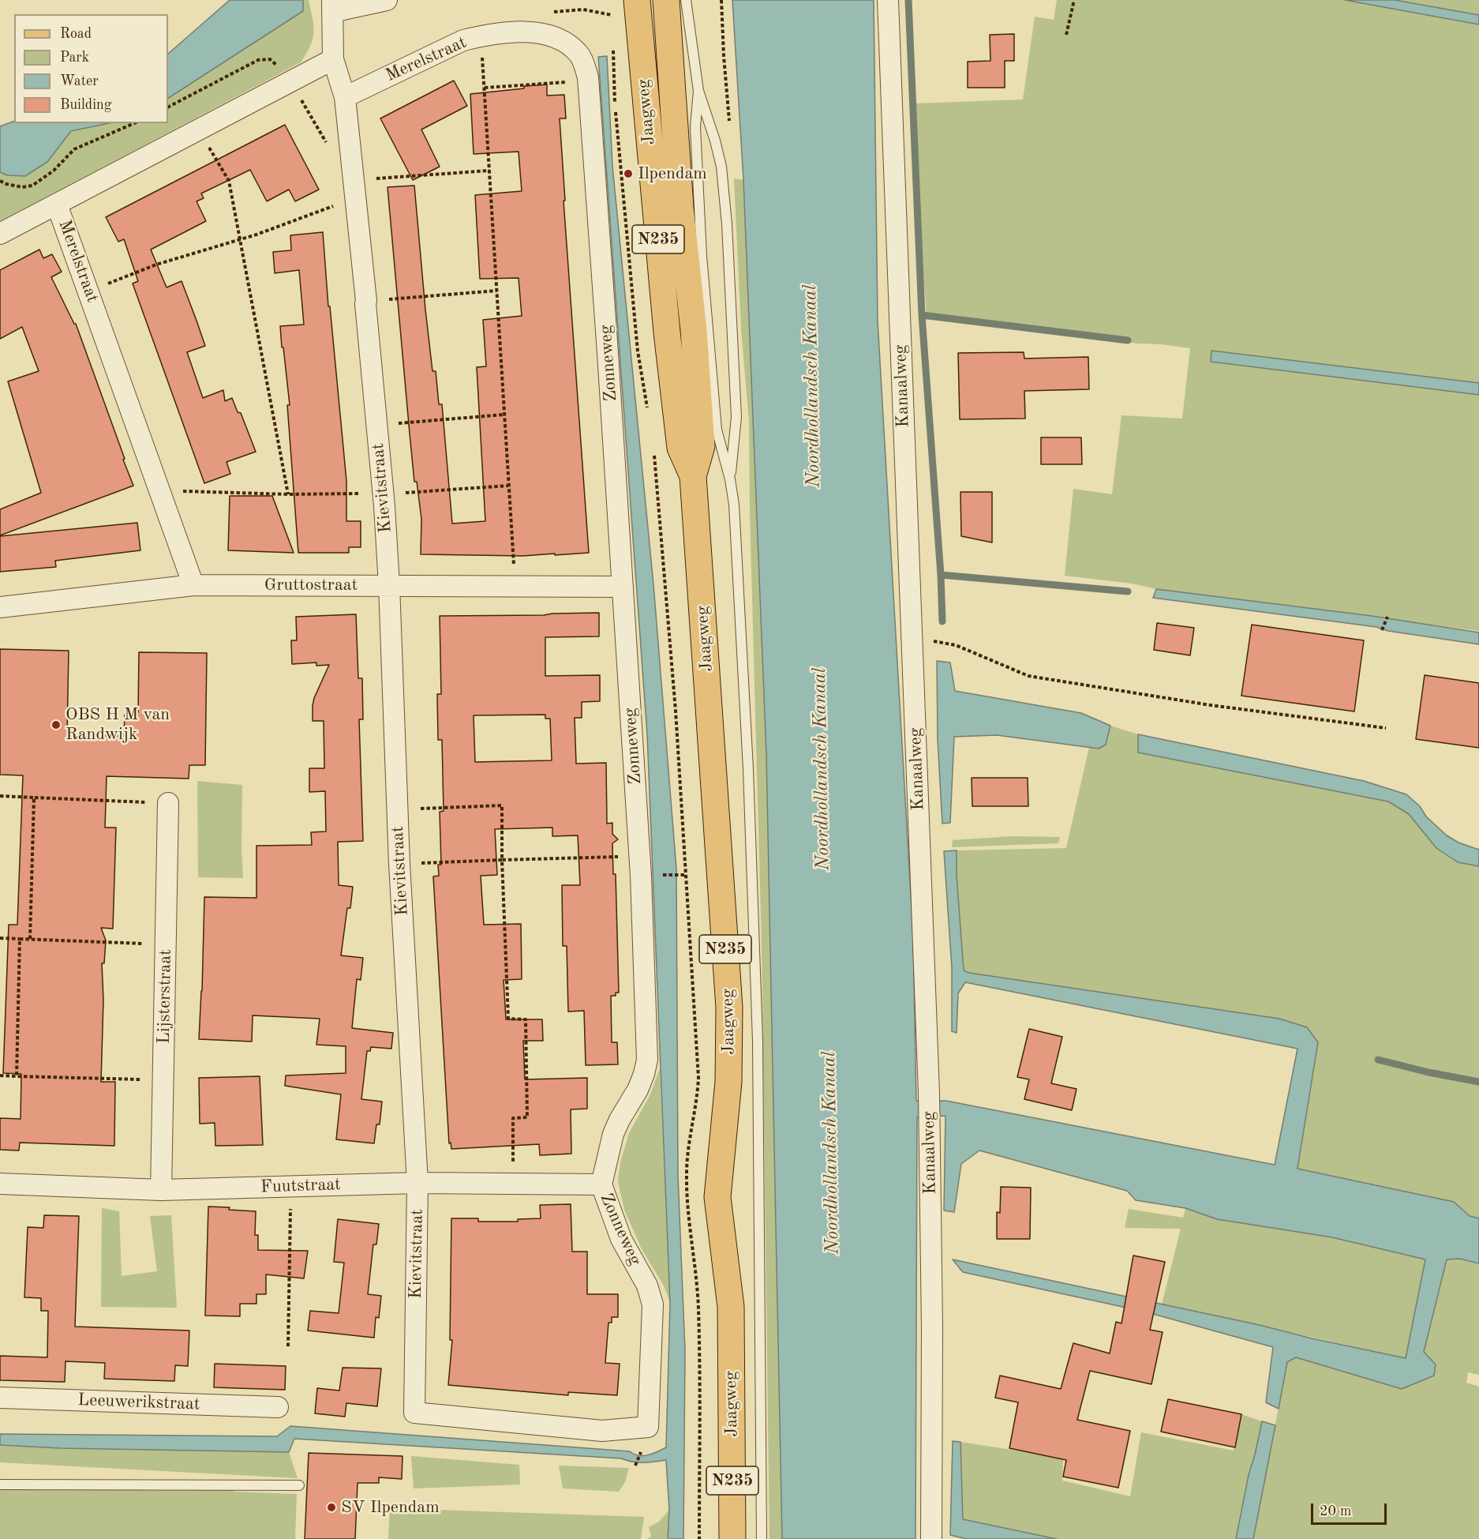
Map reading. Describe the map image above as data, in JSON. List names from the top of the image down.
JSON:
{
  "streets": {
    "main road": ["Jaagweg", "N235"],
    "street": [
      "Merelstraat",
      "Zonneweg",
      "Kanaalweg",
      "Kievitstraat",
      "Gruttostraat",
      "Lijsterstraat",
      "Fuutstraat",
      "Leeuwerikstraat"
    ]
  },
  "crossings": [
    ["Merelstraat", "Zonneweg"],
    ["Merelstraat", "Kievitstraat"],
    ["Merelstraat", "Gruttostraat"],
    ["Zonneweg", "Kievitstraat"],
    ["Zonneweg", "Gruttostraat"],
    ["Zonneweg", "Fuutstraat"],
    ["Kievitstraat", "Gruttostraat"],
    ["Kievitstraat", "Fuutstraat"],
    ["Lijsterstraat", "Fuutstraat"]
  ],
  "water": ["Noordhollandsch Kanaal"],
  "places": ["Ilpendam", "OBS H M van Randwijk", "SV Ilpendam"],
  "legend": [
    "Road",
    "Park",
    "Water",
    "Building"
  ],
  "scale_bar": "20 m"
}
